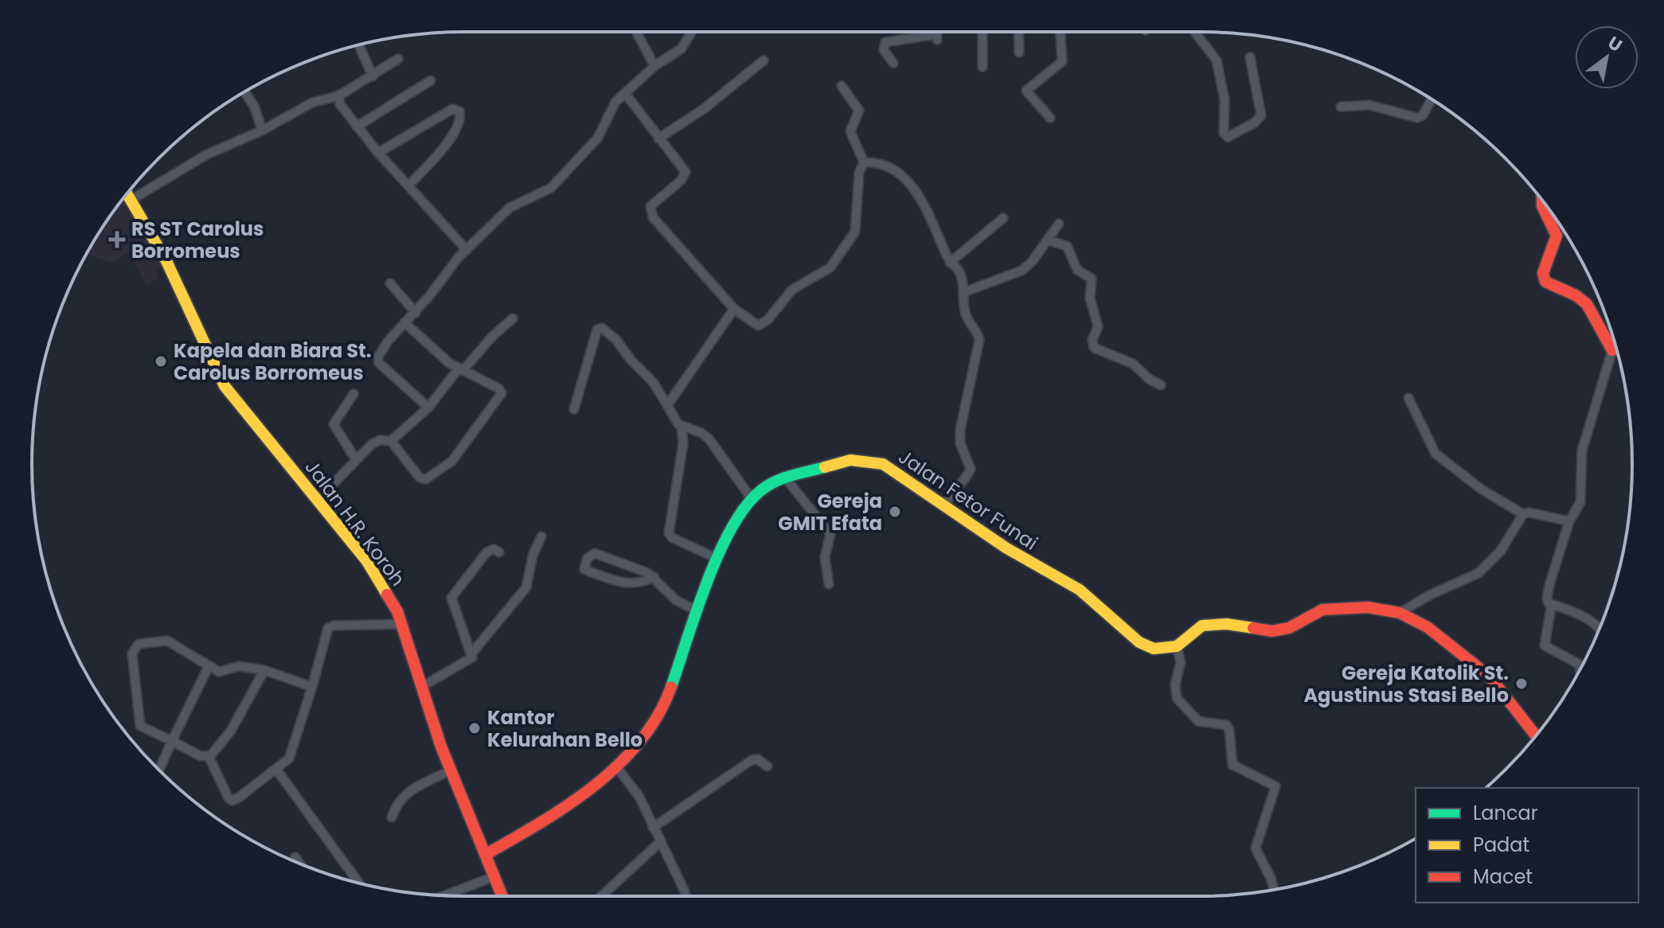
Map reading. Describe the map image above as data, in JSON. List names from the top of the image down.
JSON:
{
  "streets": {
    "street": ["Jalan Fetor Funai", "Jalan H.R. Koroh"]
  },
  "crossings": [
    ["Jalan Fetor Funai", "Jalan H.R. Koroh"]
  ],
  "places": {
    "health": ["RS ST Carolus Borromeus"],
    "other": [
      "Kapela dan Biara St. Carolus Borromeus",
      "Gereja GMIT Efata",
      "Gereja Katolik St. Agustinus Stasi Bello",
      "Kantor Kelurahan Bello"
    ]
  },
  "legend": ["Lancar", "Padat", "Macet"],
  "north": "top right"
}
